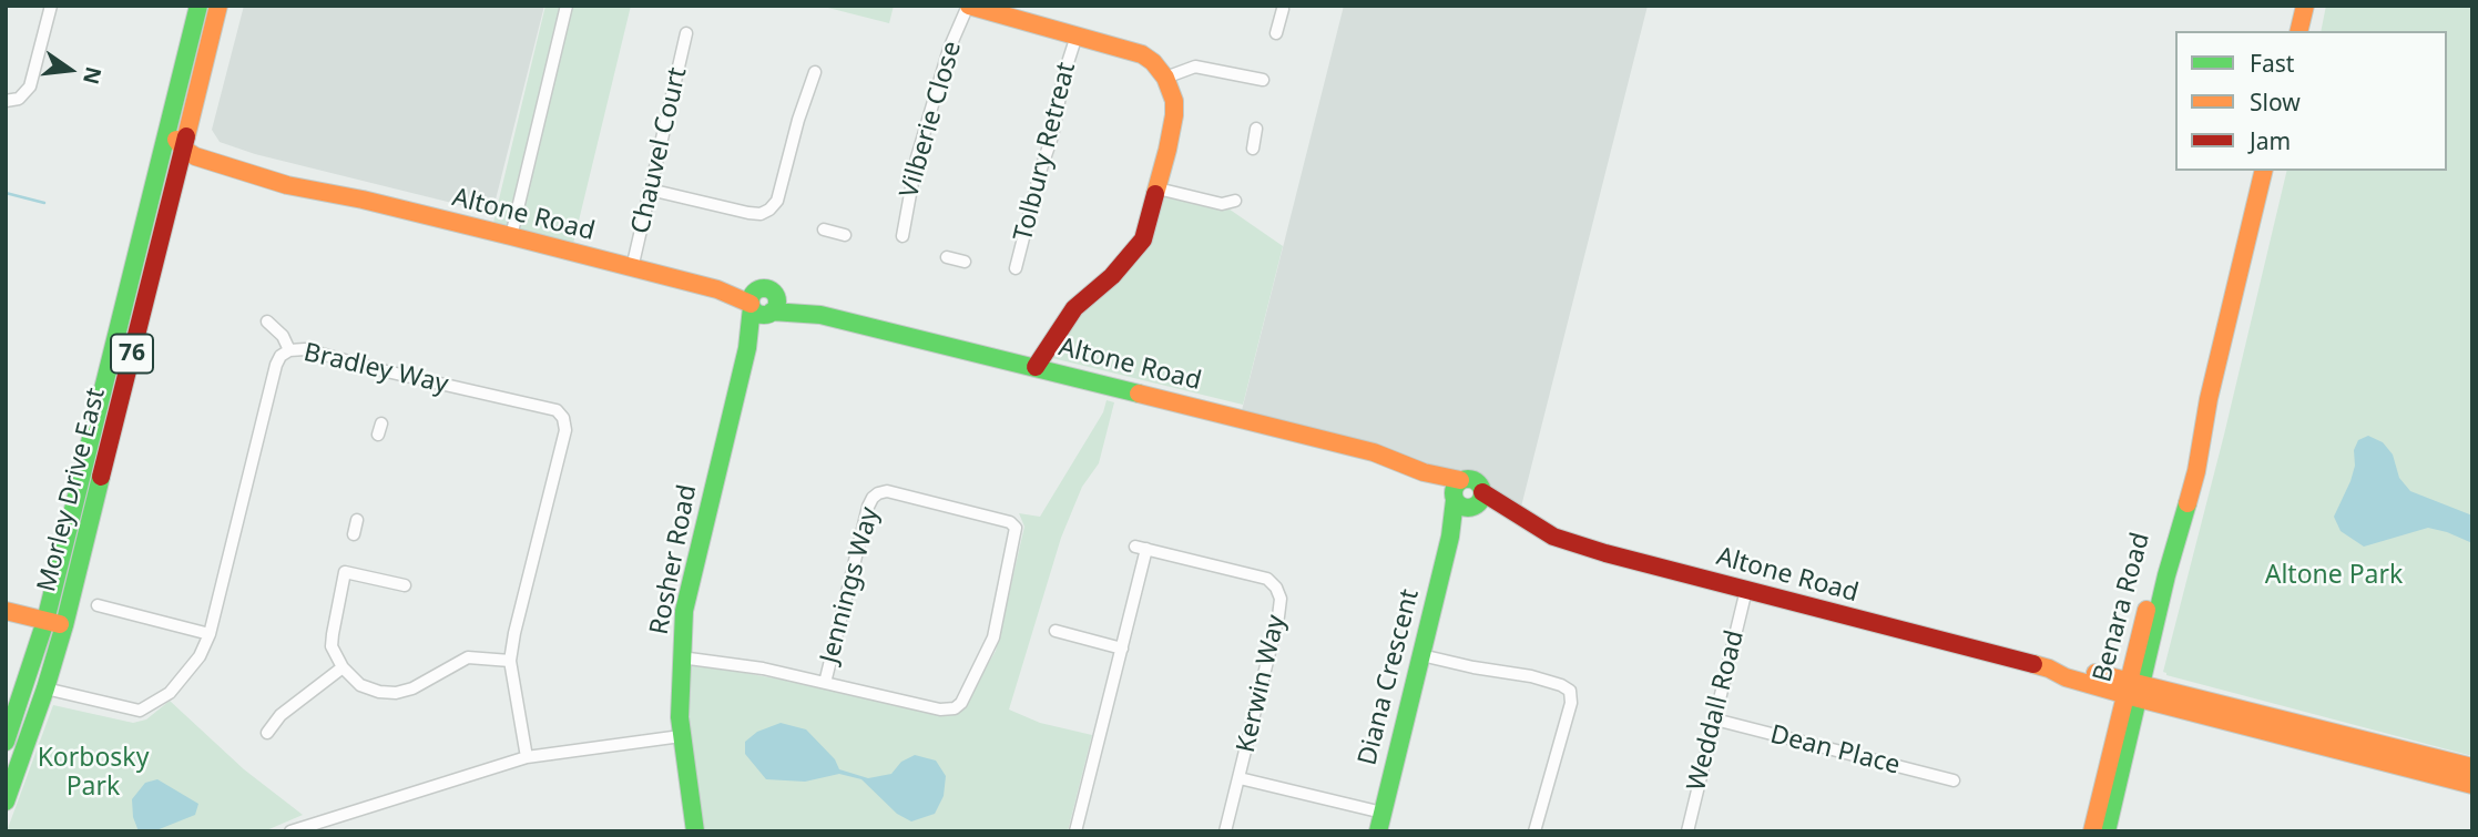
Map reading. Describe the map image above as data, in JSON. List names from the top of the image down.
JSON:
{
  "streets": {
    "main road": [
      "Altone Road",
      "76",
      "Morley Drive East",
      "Rosher Road",
      "Benara Road",
      "Diana Crescent"
    ],
    "street": [
      "Vilberie Close",
      "Chauvel Court",
      "Tolbury Retreat",
      "Bradley Way",
      "Jennings Way",
      "Kerwin Way",
      "Weddall Road",
      "Dean Place"
    ]
  },
  "crossings": [
    ["Chauvel Court", "Altone Road"],
    ["Altone Road", "Morley Drive East"],
    ["Altone Road", "Rosher Road"],
    ["Altone Road", "Benara Road"],
    ["Altone Road", "Diana Crescent"],
    ["Altone Road", "Weddall Road"],
    ["Bradley Way", "Morley Drive East"],
    ["Rosher Road", "Jennings Way"],
    ["Diana Crescent", "Kerwin Way"],
    ["Weddall Road", "Dean Place"]
  ],
  "parks": ["Altone Park", "Korbosky Park"],
  "legend": ["Fast", "Slow", "Jam"],
  "north": "right"
}
